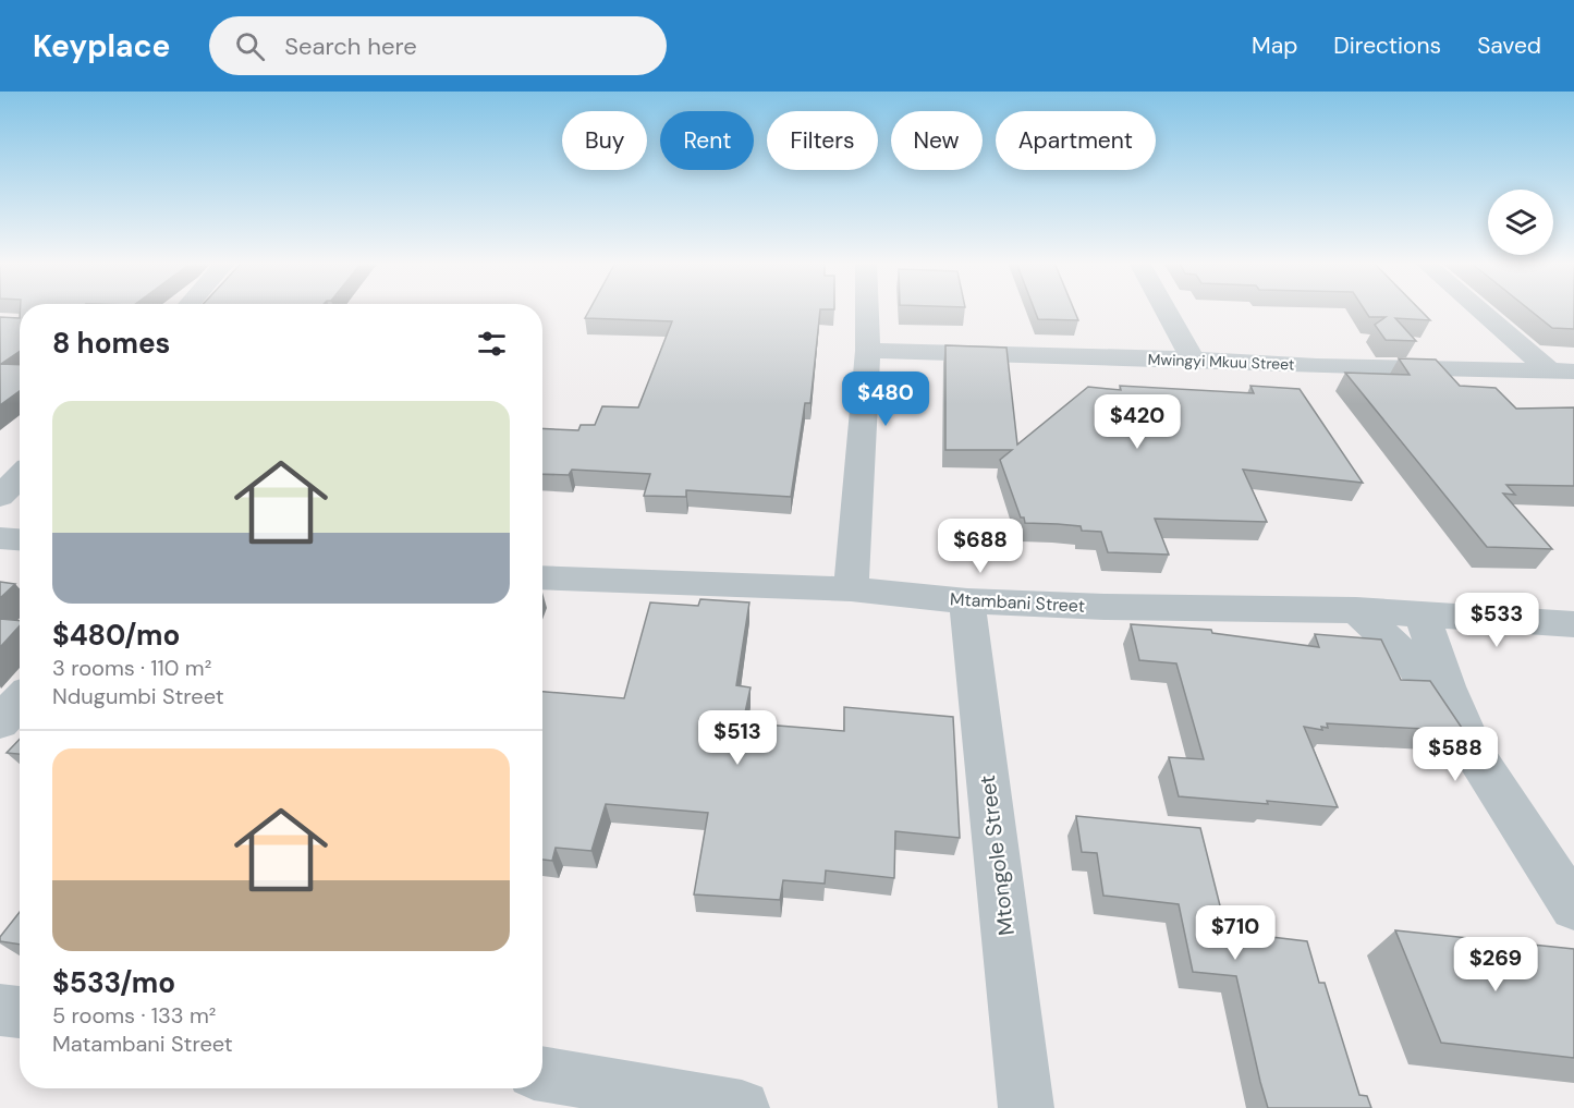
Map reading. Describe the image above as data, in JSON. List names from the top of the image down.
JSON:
{
  "streets": {
    "street": ["Mwingyi Mkuu Street", "Mtambani Street", "Mtongole Street"]
  },
  "crossings": [
    ["Mtambani Street", "Mtongole Street"]
  ],
  "page": {
    "header": "Keyplace",
    "search": "Search here",
    "nav": ["Map", "Directions", "Saved"],
    "chip": [
      "Buy",
      "Rent",
      "Filters",
      "New",
      "Apartment"
    ],
    "heading": "8 homes",
    "price": [
      "$480",
      "$420",
      "$688",
      "$533",
      "$513",
      "$588",
      "$710",
      "$269"
    ],
    "list": [
      {
        "name": "$480/mo",
        "note": "3 rooms · 110 m² · Ndugumbi Street"
      },
      {
        "name": "$533/mo",
        "note": "5 rooms · 133 m² · Matambani Street"
      }
    ]
  }
}
